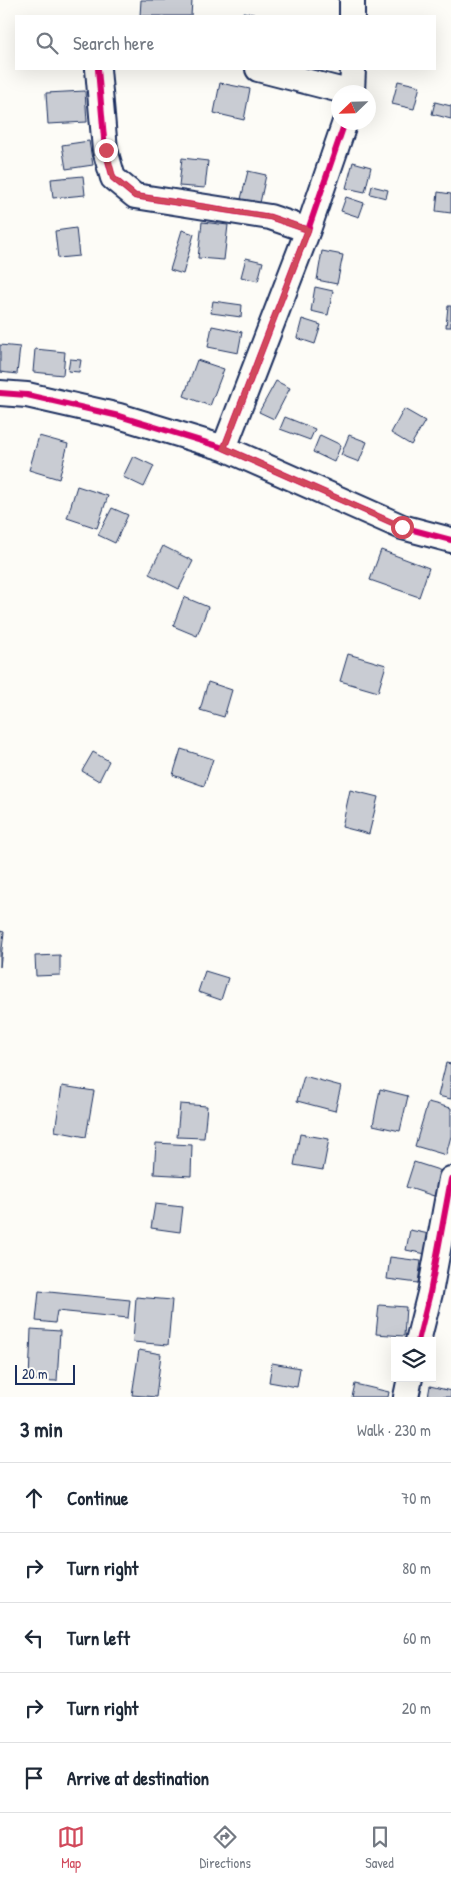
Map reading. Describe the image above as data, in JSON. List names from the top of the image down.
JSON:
{
  "scale_bar": "20 m",
  "north": "bottom left",
  "page": {
    "search": "Search here",
    "scale": "20 m",
    "heading": ["3 min", "Walk · 230 m"],
    "list": [
      ["Continue", "70 m"],
      ["Turn right", "80 m"],
      ["Turn left", "60 m"],
      ["Turn right", "20 m"],
      "Arrive at destination"
    ],
    "nav": ["Map", "Directions", "Saved"]
  }
}
